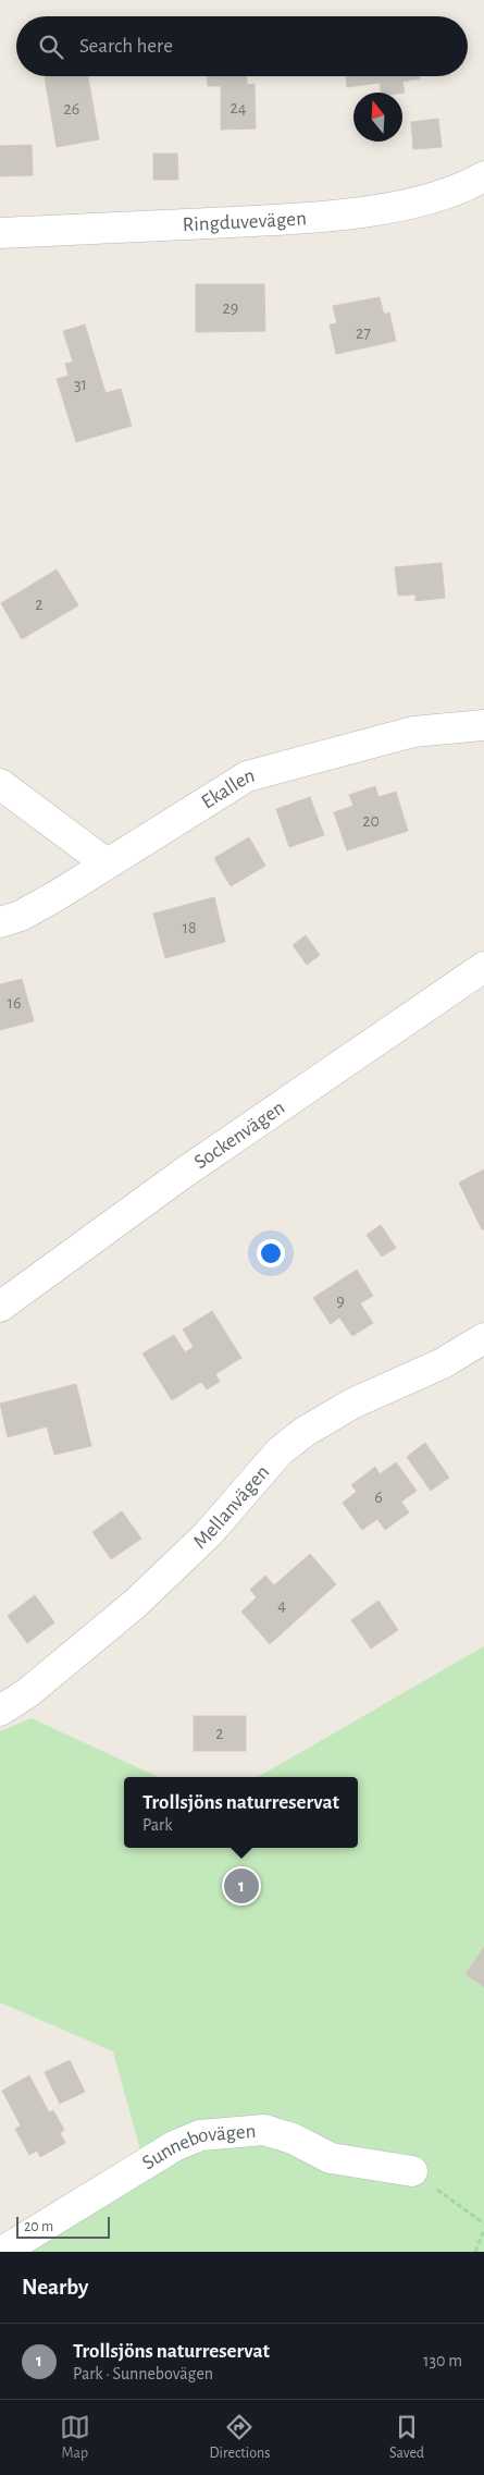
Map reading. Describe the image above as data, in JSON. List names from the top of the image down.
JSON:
{
  "streets": {
    "street": [
      "Ringduvevägen",
      "Ekallen",
      "Sockenvägen",
      "Mellanvägen",
      "Sunnebovägen"
    ]
  },
  "house_numbers": [
    "24",
    "26",
    "29",
    "27",
    "31",
    "2",
    "20",
    "18",
    "16",
    "9",
    "6",
    "4",
    "2"
  ],
  "scale_bar": "20 m",
  "north": "top",
  "page": {
    "search": "Search here",
    "popup": ["Trollsjöns naturreservat", "Park"],
    "pins": "1",
    "scale": "20 m",
    "heading": "Nearby",
    "list": [
      {
        "mark": "1",
        "name": "Trollsjöns naturreservat",
        "note": "Park · Sunnebovägen",
        "value": "130 m"
      }
    ],
    "nav": ["Map", "Directions", "Saved"]
  }
}
